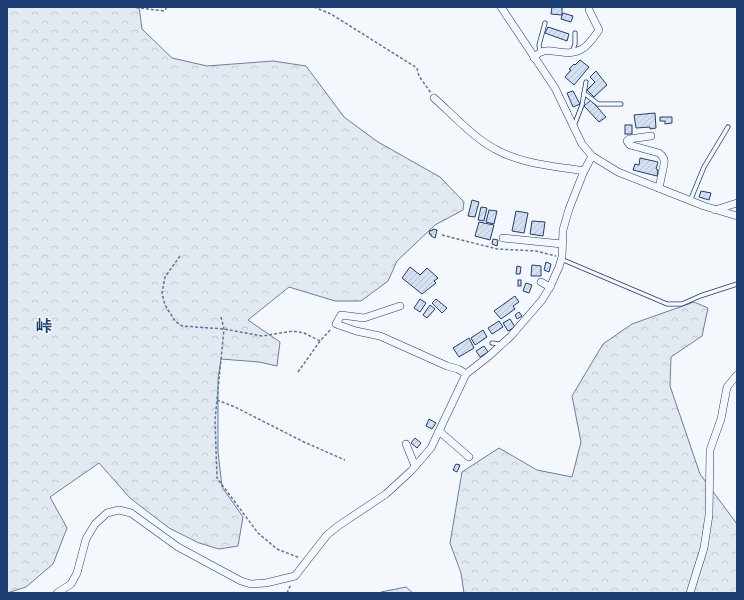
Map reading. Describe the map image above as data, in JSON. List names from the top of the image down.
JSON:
{
  "districts": ["峠"]
}
